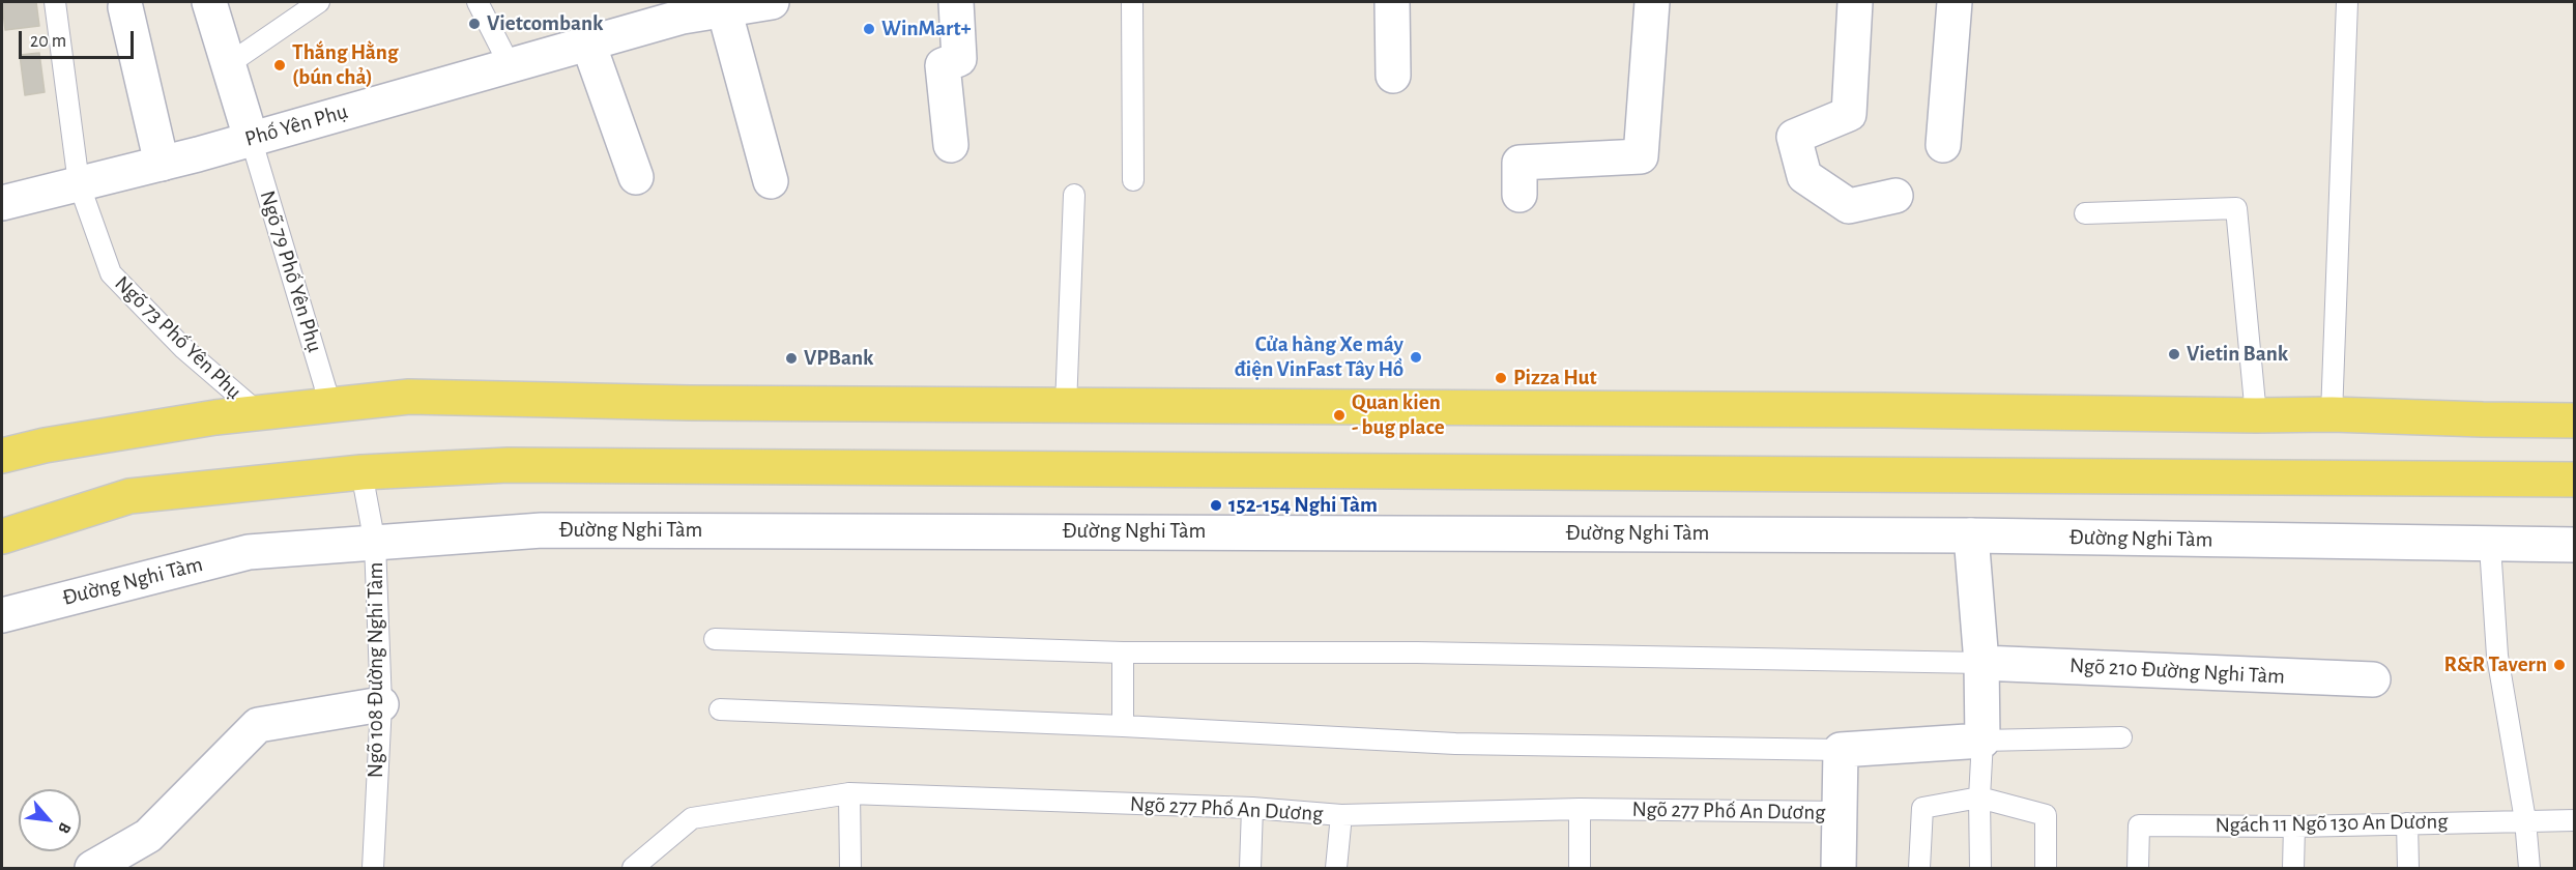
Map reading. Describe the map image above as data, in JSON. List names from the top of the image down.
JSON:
{
  "streets": {
    "street": ["Phố Yên Phụ", "Đường Nghi Tàm", "Ngõ 210 Đường Nghi Tàm"],
    "lane": [
      "Ngõ 79 Phố Yên Phụ",
      "Ngõ 73 Phố Yên Phụ",
      "Ngõ 108 Đường Nghi Tàm",
      "Ngõ 277 Phố An Dương",
      "Ngách 11 Ngõ 130 An Dương"
    ]
  },
  "crossings": [
    ["Phố Yên Phụ", "Ngõ 79 Phố Yên Phụ"],
    ["Phố Yên Phụ", "Ngõ 73 Phố Yên Phụ"],
    ["Đường Nghi Tàm", "Ngõ 108 Đường Nghi Tàm"]
  ],
  "places": [
    "Vietcombank",
    "WinMart+",
    "Thắng Hằng (bún chả)",
    "Vietin Bank",
    "Cửa hàng Xe máy điện VinFast Tây Hồ",
    "VPBank",
    "Pizza Hut",
    "Quan kien - bug place",
    "152-154 Nghi Tàm",
    "R&R Tavern"
  ],
  "scale_bar": "20 m",
  "north": "bottom right"
}
